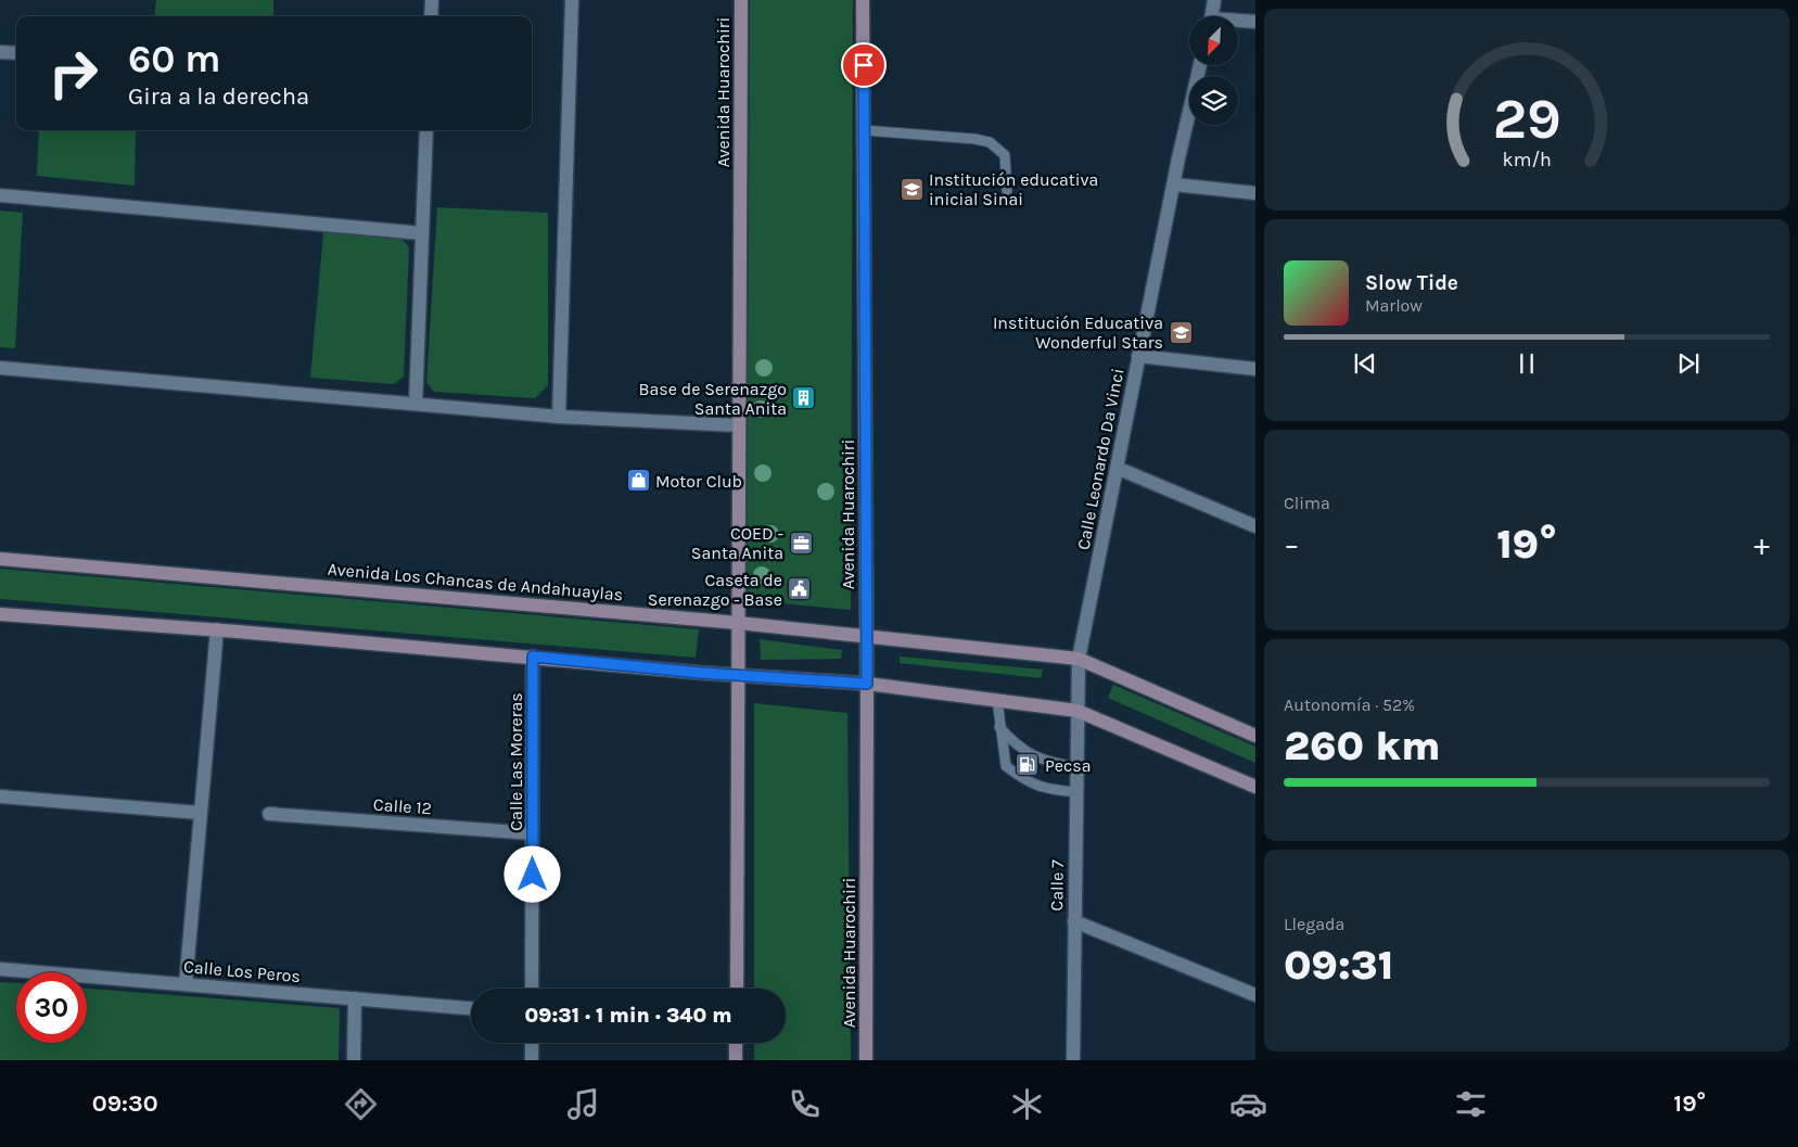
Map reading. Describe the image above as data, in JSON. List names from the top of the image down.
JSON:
{
  "streets": {
    "main road": ["Avenida Huarochiri", "Avenida Los Chancas de Andahuaylas"],
    "street": [
      "Calle Leonardo Da Vinci",
      "Calle Las Moreras",
      "Calle 12",
      "Calle 7",
      "Calle Los Peros"
    ]
  },
  "crossings": [
    ["Avenida Huarochiri", "Avenida Los Chancas de Andahuaylas"],
    ["Calle Leonardo Da Vinci", "Avenida Los Chancas de Andahuaylas"],
    ["Calle Leonardo Da Vinci", "Calle 7"],
    ["Calle Las Moreras", "Calle 12"]
  ],
  "places": {
    "school or university": ["Institución educativa inicial Sinai", "Institución Educativa Wonderful Stars"],
    "building": ["Base de Serenazgo Santa Anita"],
    "shop": ["Motor Club"],
    "office": ["COED - Santa Anita"],
    "public building": ["Caseta de Serenazgo - Base"],
    "fuel station": ["Pecsa"]
  },
  "north": "bottom left",
  "page": {
    "turn": ["60 m", "Gira a la derecha"],
    "song": ["Slow Tide", "Marlow"],
    "tile": [
      "Clima",
      ["Autonomía · 52%", "260 km"],
      ["Llegada", "09:31"]
    ],
    "heat": ["−", "19°", "+"],
    "limit": "30",
    "trip": "09:31 · 1 min · 340 m",
    "tabs": ["09:30", "19°"],
    "gauge": ["29", "km/h"]
  }
}
